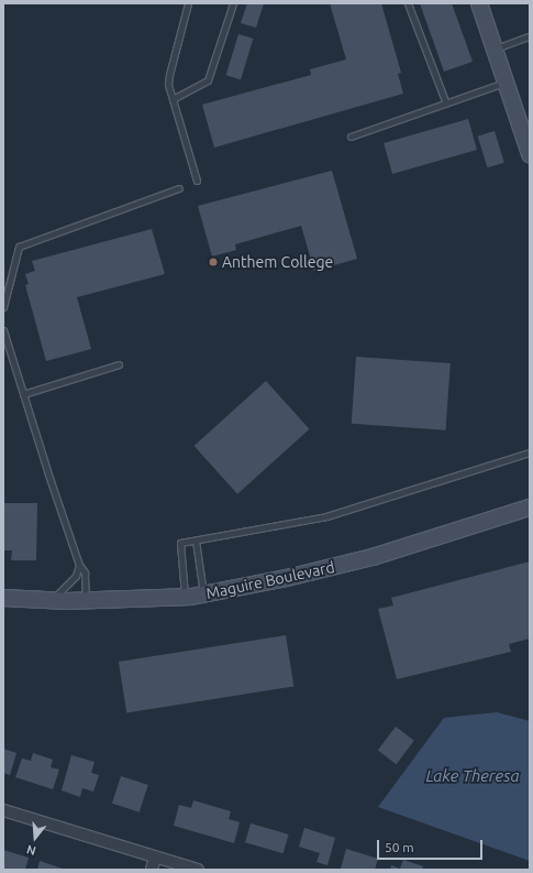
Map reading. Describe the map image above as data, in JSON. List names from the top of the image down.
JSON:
{
  "streets": {
    "street": ["Maguire Boulevard"]
  },
  "water": ["Lake Theresa"],
  "places": ["Anthem College"],
  "scale_bar": "50 m",
  "north": "bottom"
}
